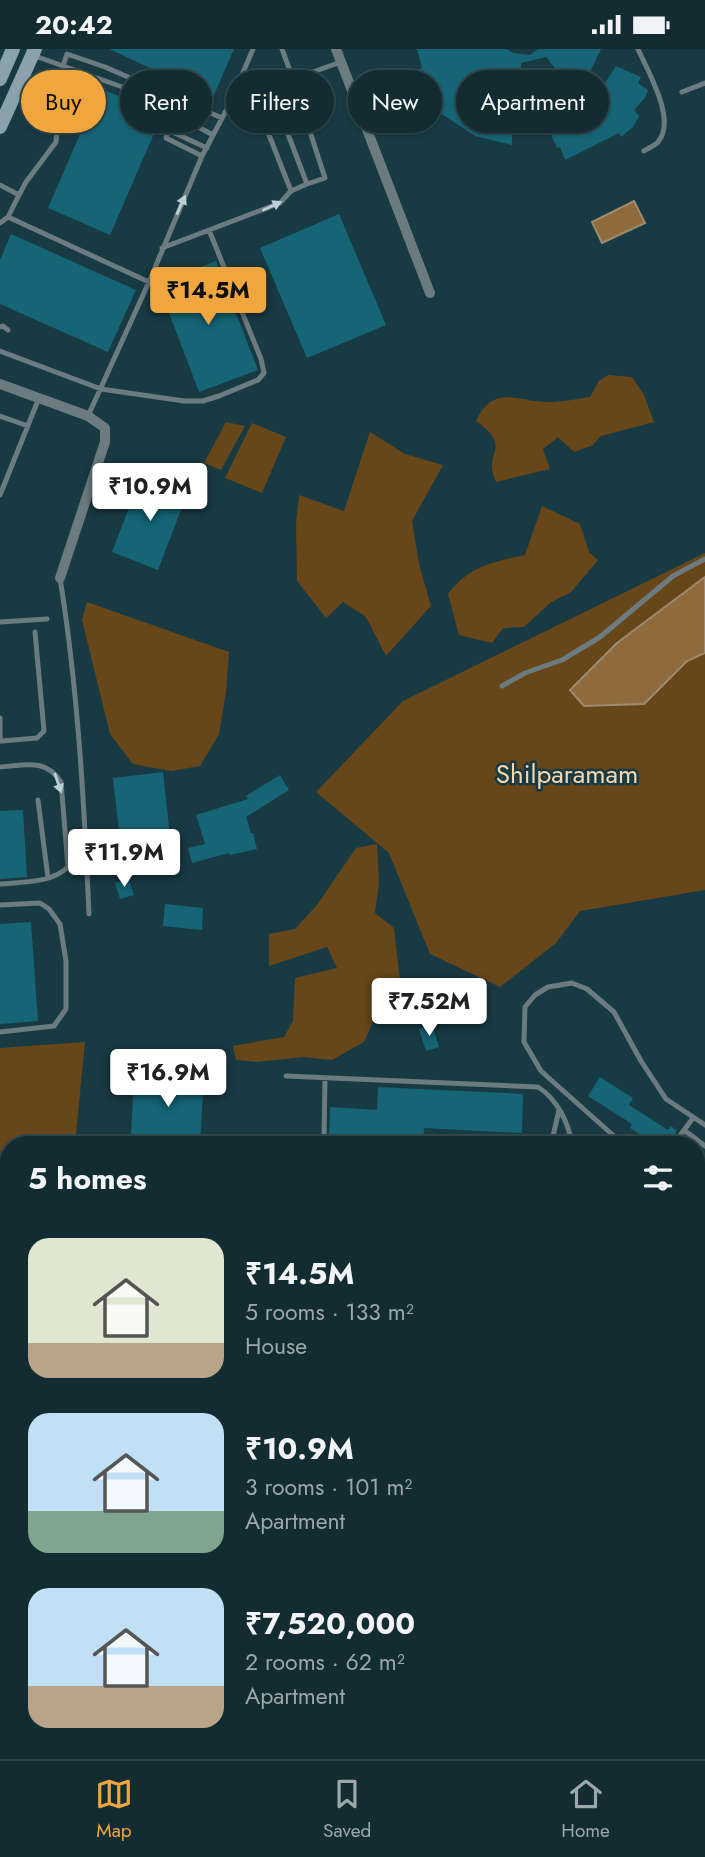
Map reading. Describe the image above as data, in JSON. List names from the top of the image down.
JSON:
{
  "parks": ["Shilparamam"],
  "page": {
    "status": "20:42",
    "chip": [
      "Buy",
      "Rent",
      "Filters",
      "New",
      "Apartment"
    ],
    "price": [
      "₹14.5M",
      "₹10.9M",
      "₹11.9M",
      "₹7.52M",
      "₹16.9M"
    ],
    "heading": "5 homes",
    "list": [
      {
        "name": "₹14.5M",
        "note": "5 rooms · 133 m² · House"
      },
      {
        "name": "₹10.9M",
        "note": "3 rooms · 101 m² · Apartment"
      },
      {
        "name": "₹7,520,000",
        "note": "2 rooms · 62 m² · Apartment"
      }
    ],
    "tabs": ["Map", "Saved", "Home"]
  }
}
